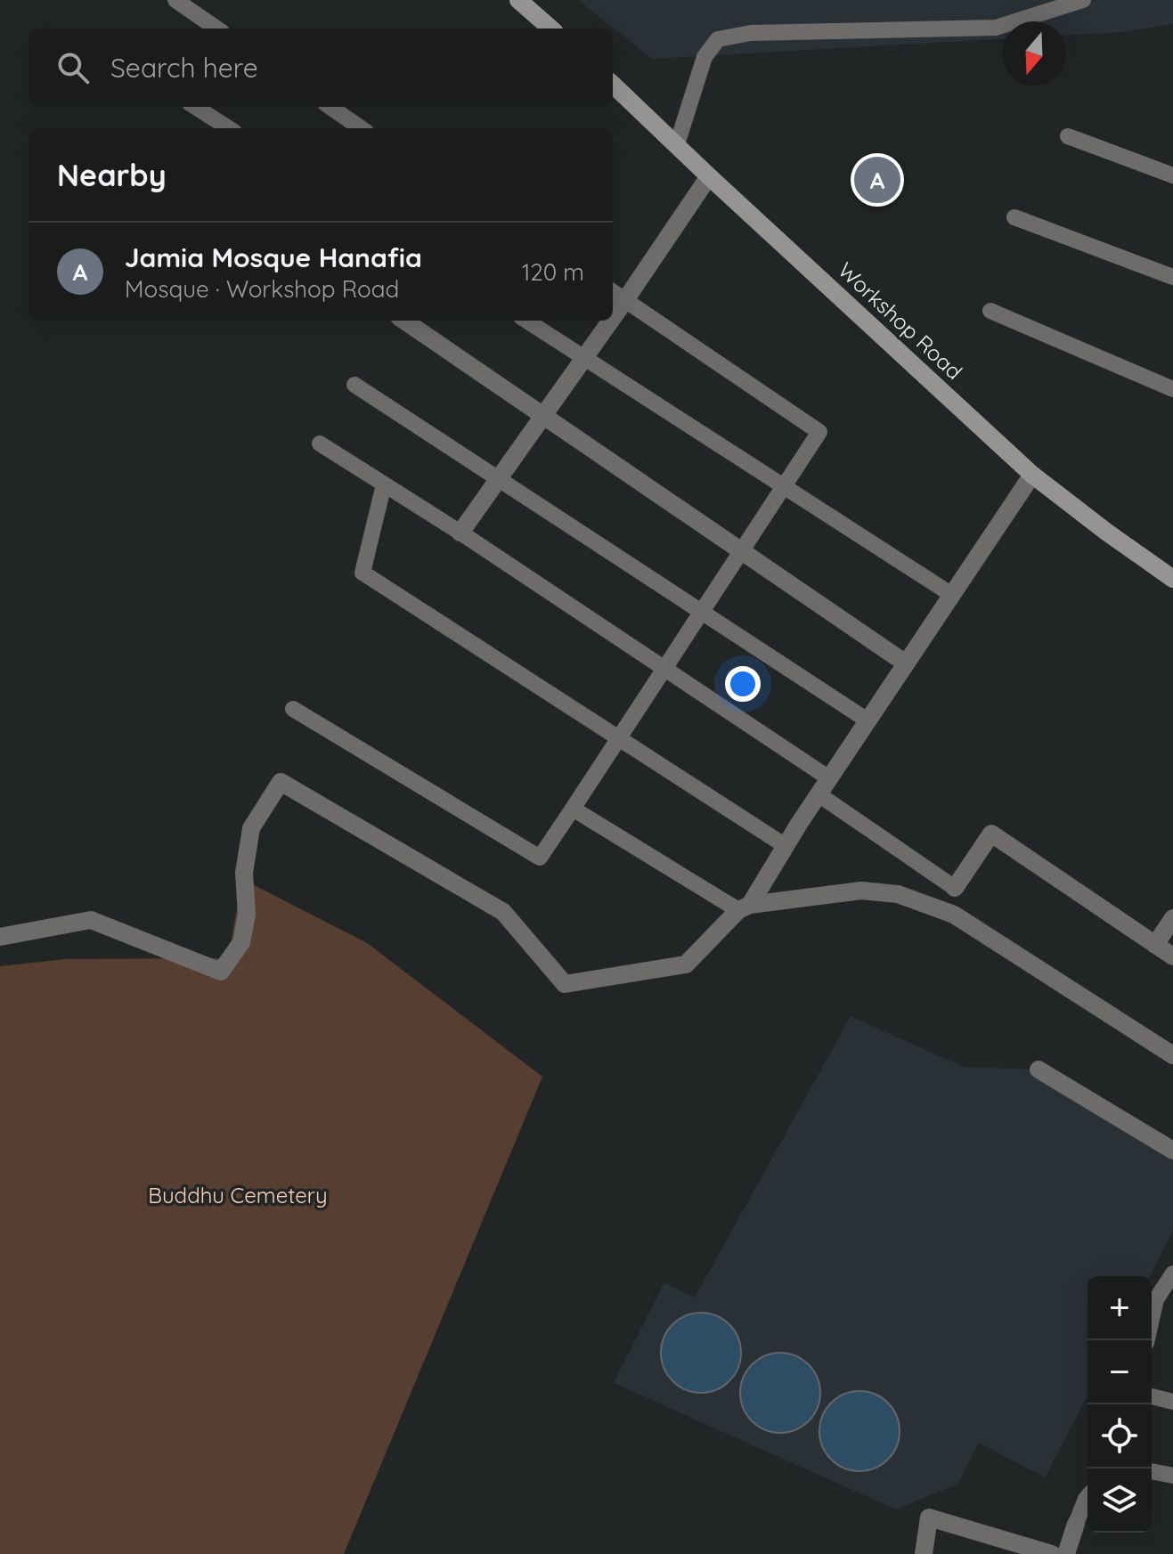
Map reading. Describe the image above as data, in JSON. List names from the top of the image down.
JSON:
{
  "streets": {
    "main road": ["Workshop Road"]
  },
  "parks": ["Buddhu Cemetery"],
  "north": "bottom",
  "page": {
    "search": "Search here",
    "heading": "Nearby",
    "pins": "A",
    "list": [
      {
        "mark": "A",
        "name": "Jamia Mosque Hanafia",
        "note": "Mosque · Workshop Road",
        "value": "120 m"
      }
    ],
    "map_buttons": ["+", "−"]
  }
}
